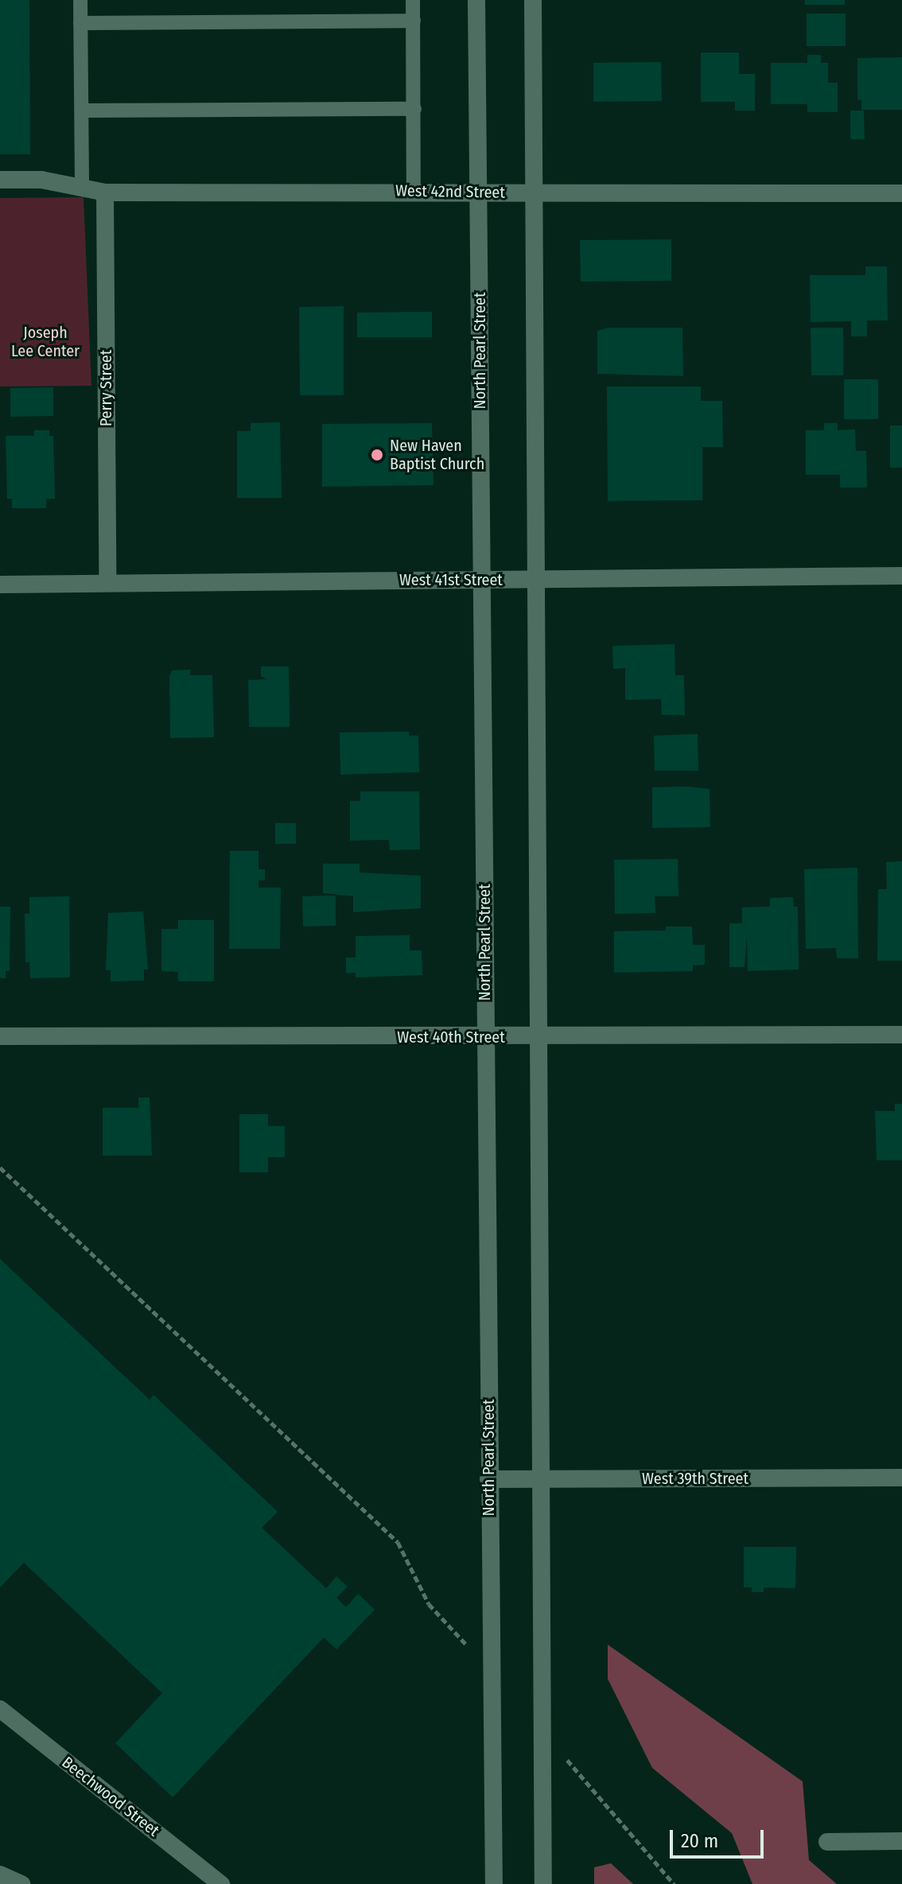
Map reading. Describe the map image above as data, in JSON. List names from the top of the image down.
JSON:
{
  "streets": {
    "street": [
      "West 42nd Street",
      "North Pearl Street",
      "Perry Street",
      "West 41st Street",
      "West 40th Street",
      "West 39th Street",
      "Beechwood Street"
    ]
  },
  "crossings": [
    ["West 42nd Street", "North Pearl Street"],
    ["West 42nd Street", "Perry Street"],
    ["North Pearl Street", "West 41st Street"],
    ["North Pearl Street", "West 40th Street"],
    ["North Pearl Street", "West 39th Street"],
    ["Perry Street", "West 41st Street"]
  ],
  "parks": ["Joseph Lee Center"],
  "places": ["New Haven Baptist Church"],
  "scale_bar": "20 m"
}
